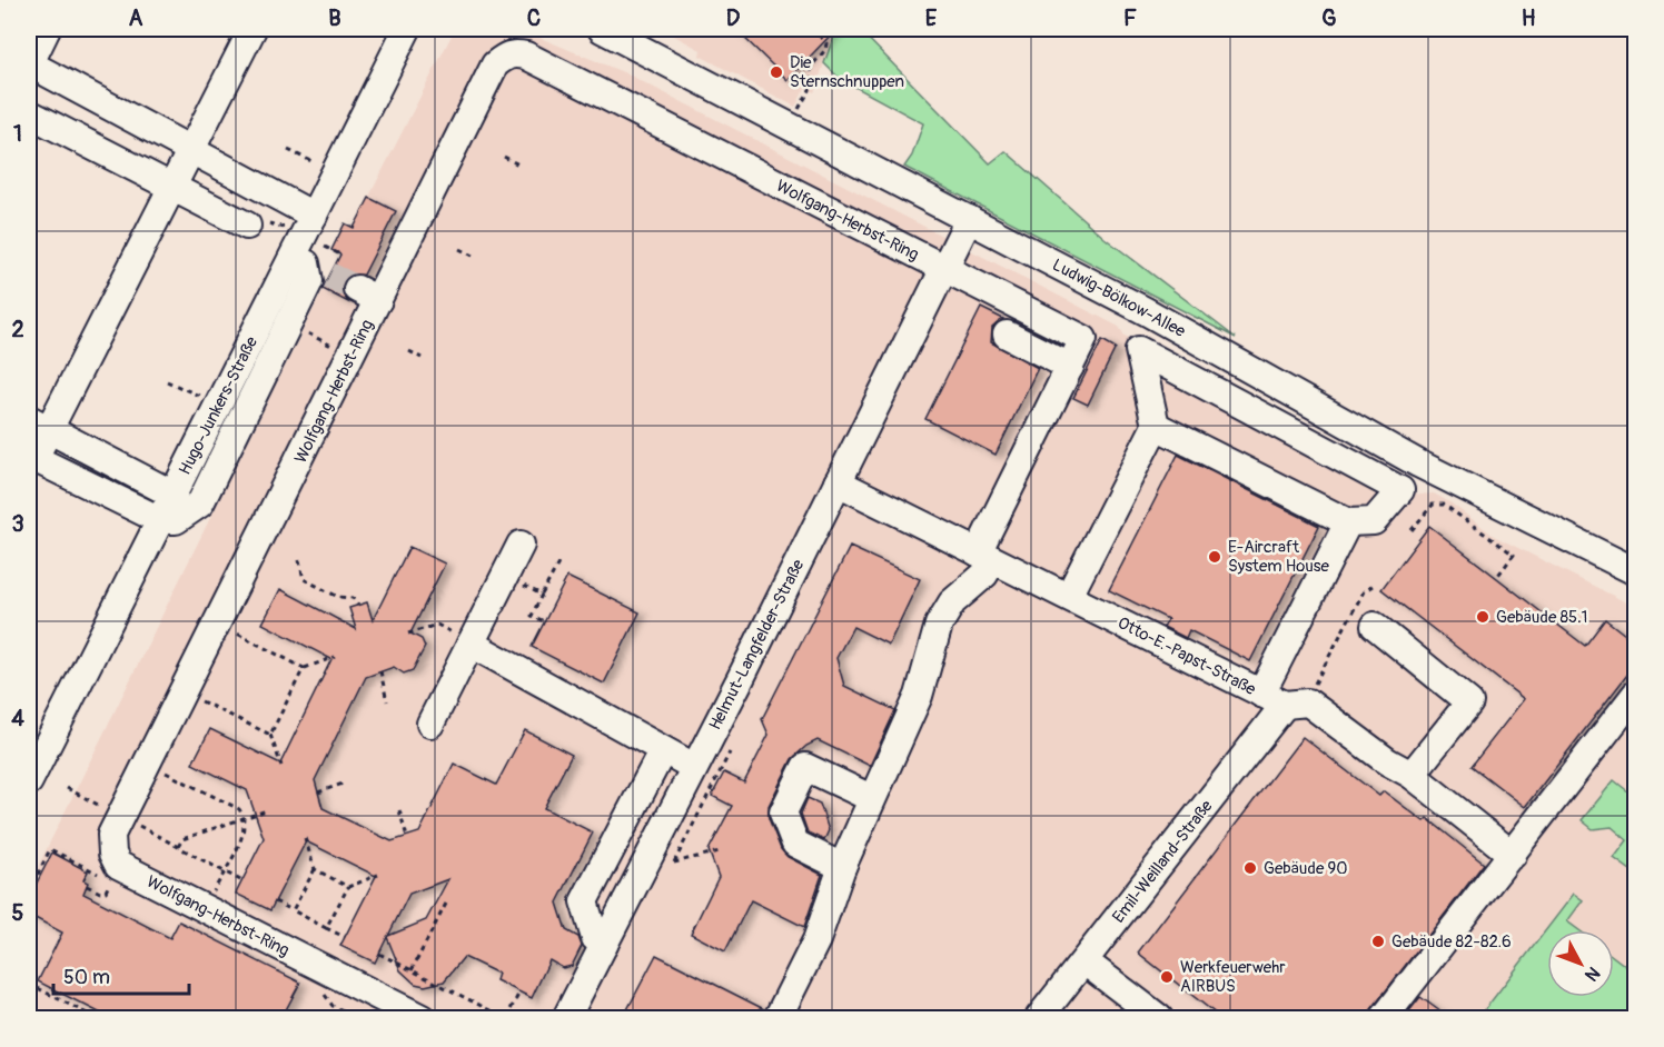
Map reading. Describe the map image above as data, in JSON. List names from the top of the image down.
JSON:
{
  "streets": {
    "street": [
      "Wolfgang-Herbst-Ring",
      "Ludwig-Bölkow-Allee",
      "Hugo-Junkers-Straße",
      "Helmut-Langfelder-Straße",
      "Otto-E.-Papst-Straße",
      "Emil-Weilland-Straße"
    ]
  },
  "crossings": [
    ["Wolfgang-Herbst-Ring", "Helmut-Langfelder-Straße"],
    ["Ludwig-Bölkow-Allee", "Helmut-Langfelder-Straße"],
    ["Helmut-Langfelder-Straße", "Otto-E.-Papst-Straße"],
    ["Otto-E.-Papst-Straße", "Emil-Weilland-Straße"]
  ],
  "places": [
    "Die Sternschnuppen",
    "E-Aircraft System House",
    "Gebäude 85.1",
    "Gebäude 90",
    "Gebäude 82-82.6",
    "Werkfeuerwehr AIRBUS"
  ],
  "scale_bar": "50 m",
  "north": "bottom right",
  "grid": {
    "columns": [
      "A",
      "B",
      "C",
      "D",
      "E",
      "F",
      "G",
      "H"
    ],
    "rows": [
      "1",
      "2",
      "3",
      "4",
      "5"
    ]
  }
}
